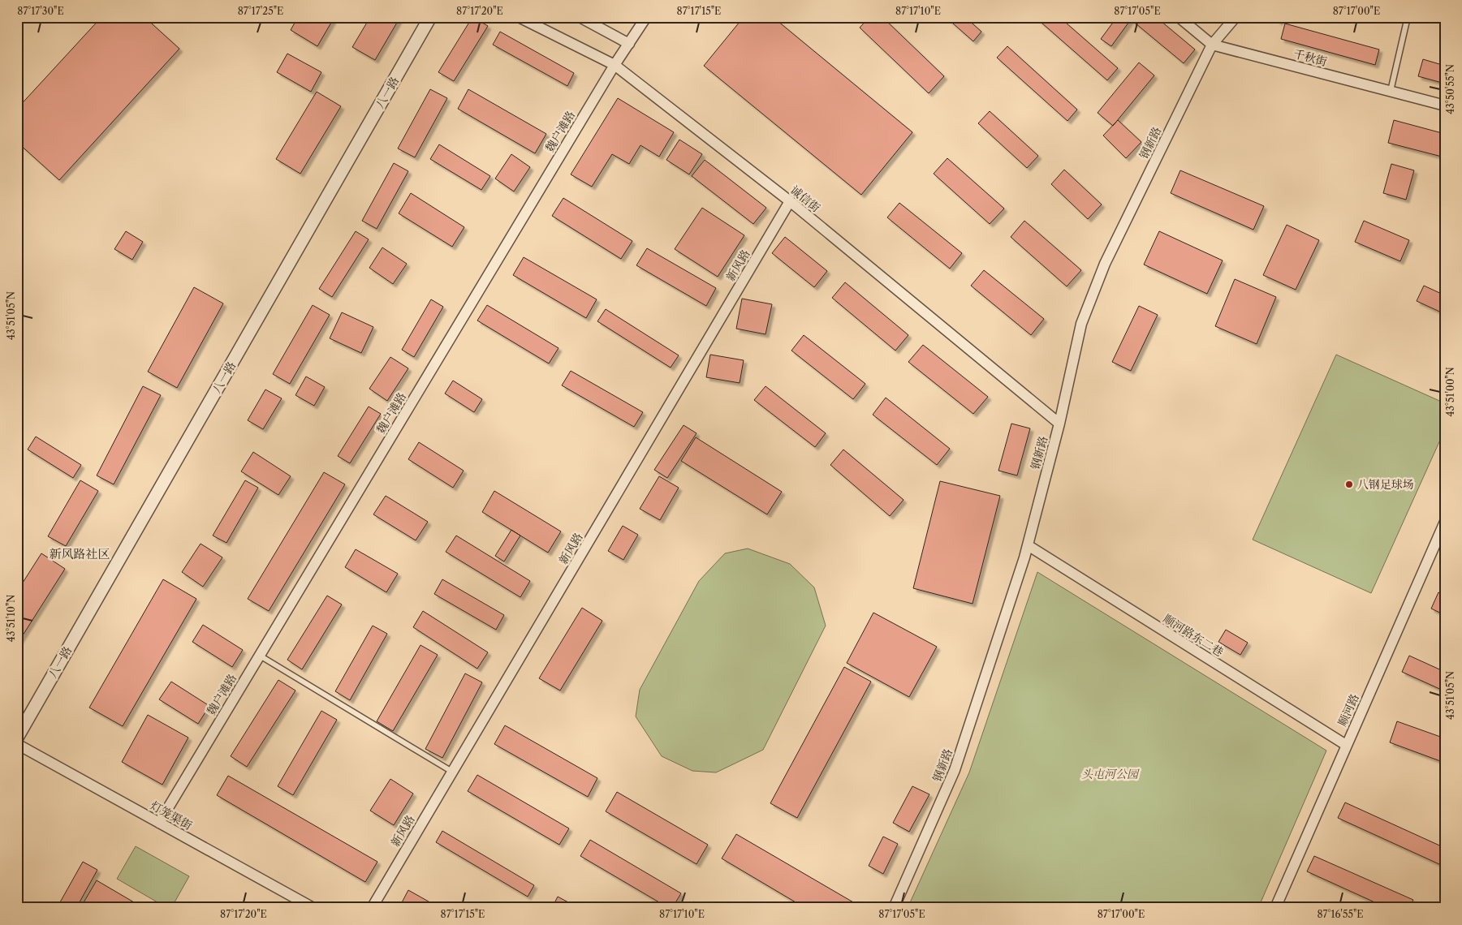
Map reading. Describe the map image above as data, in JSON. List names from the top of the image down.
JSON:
{
  "streets": {
    "street": [
      "千秋街",
      "八一路",
      "魏户滩路",
      "钢新路",
      "诚信街",
      "新风路",
      "顺河路东二巷",
      "顺河路",
      "灯笼渠街"
    ]
  },
  "crossings": [
    ["千秋街", "钢新路"],
    ["魏户滩路", "诚信街"],
    ["魏户滩路", "灯笼渠街"],
    ["钢新路", "诚信街"],
    ["钢新路", "顺河路东二巷"],
    ["诚信街", "新风路"],
    ["顺河路东二巷", "顺河路"]
  ],
  "districts": ["新风路社区"],
  "parks": ["头屯河公园"],
  "places": ["八钢足球场"],
  "coordinates": [
    "87°17'30\"E",
    "87°17'25\"E",
    "87°17'20\"E",
    "87°17'15\"E",
    "87°17'10\"E",
    "87°17'05\"E",
    "87°17'00\"E",
    "43°50'55\"N",
    "43°51'05\"N",
    "43°51'00\"N",
    "43°51'10\"N",
    "87°16'55\"E"
  ]
}
